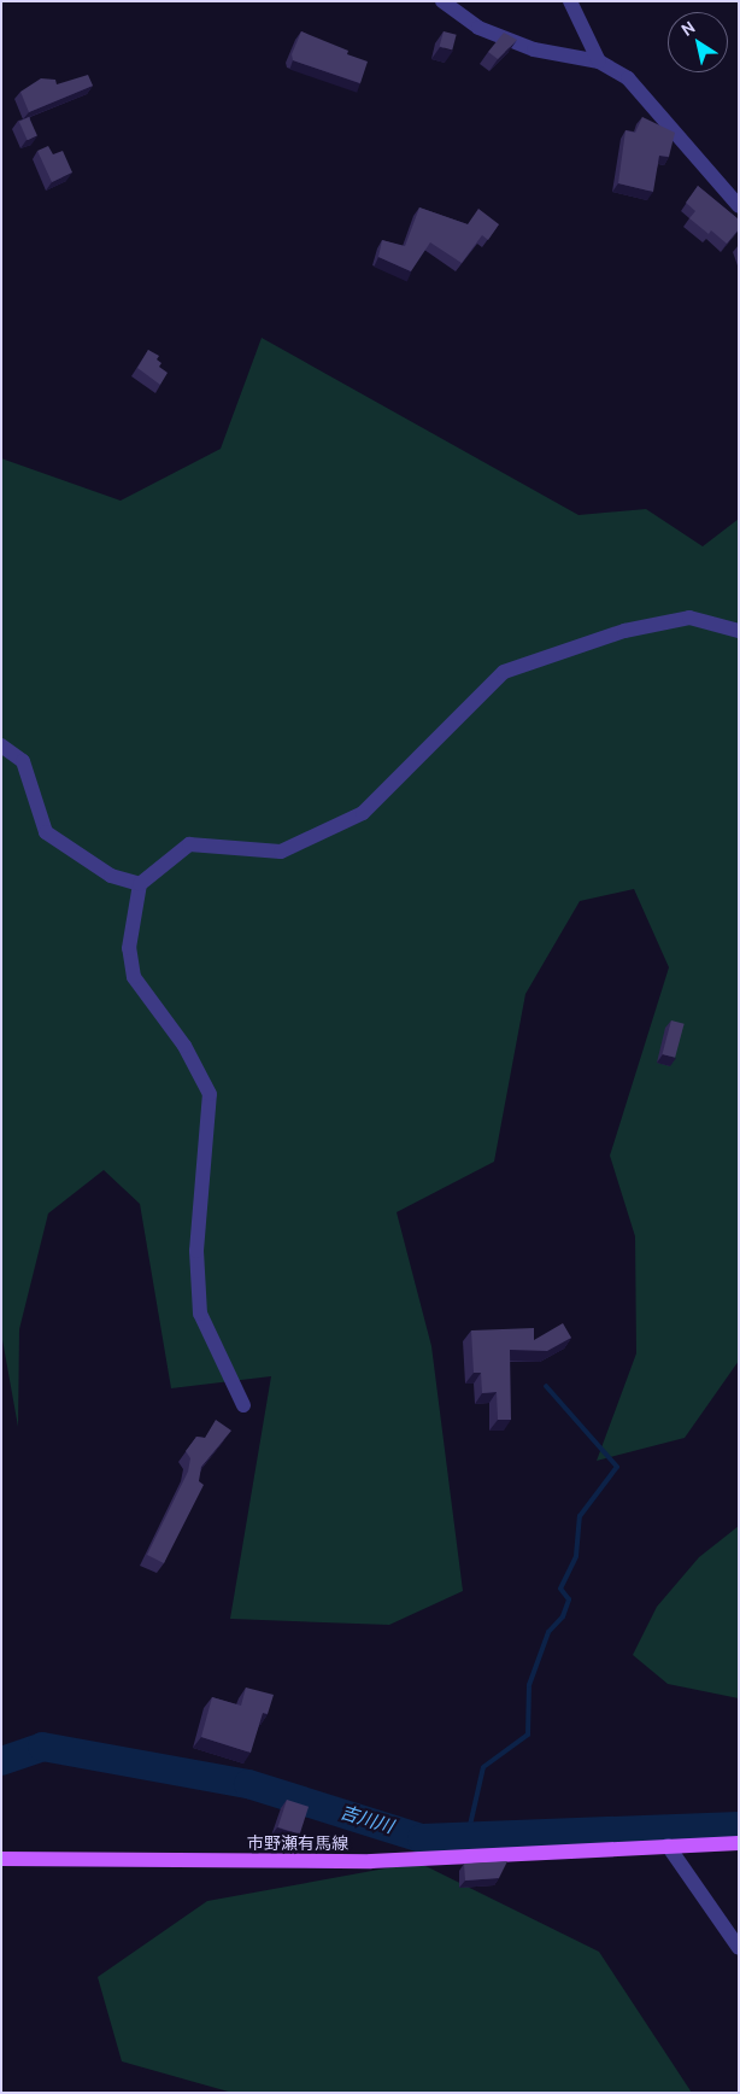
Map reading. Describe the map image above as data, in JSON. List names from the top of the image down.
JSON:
{
  "streets": {
    "main road": ["市野瀬有馬線"]
  },
  "water": ["吉川川"],
  "north": "top left"
}
